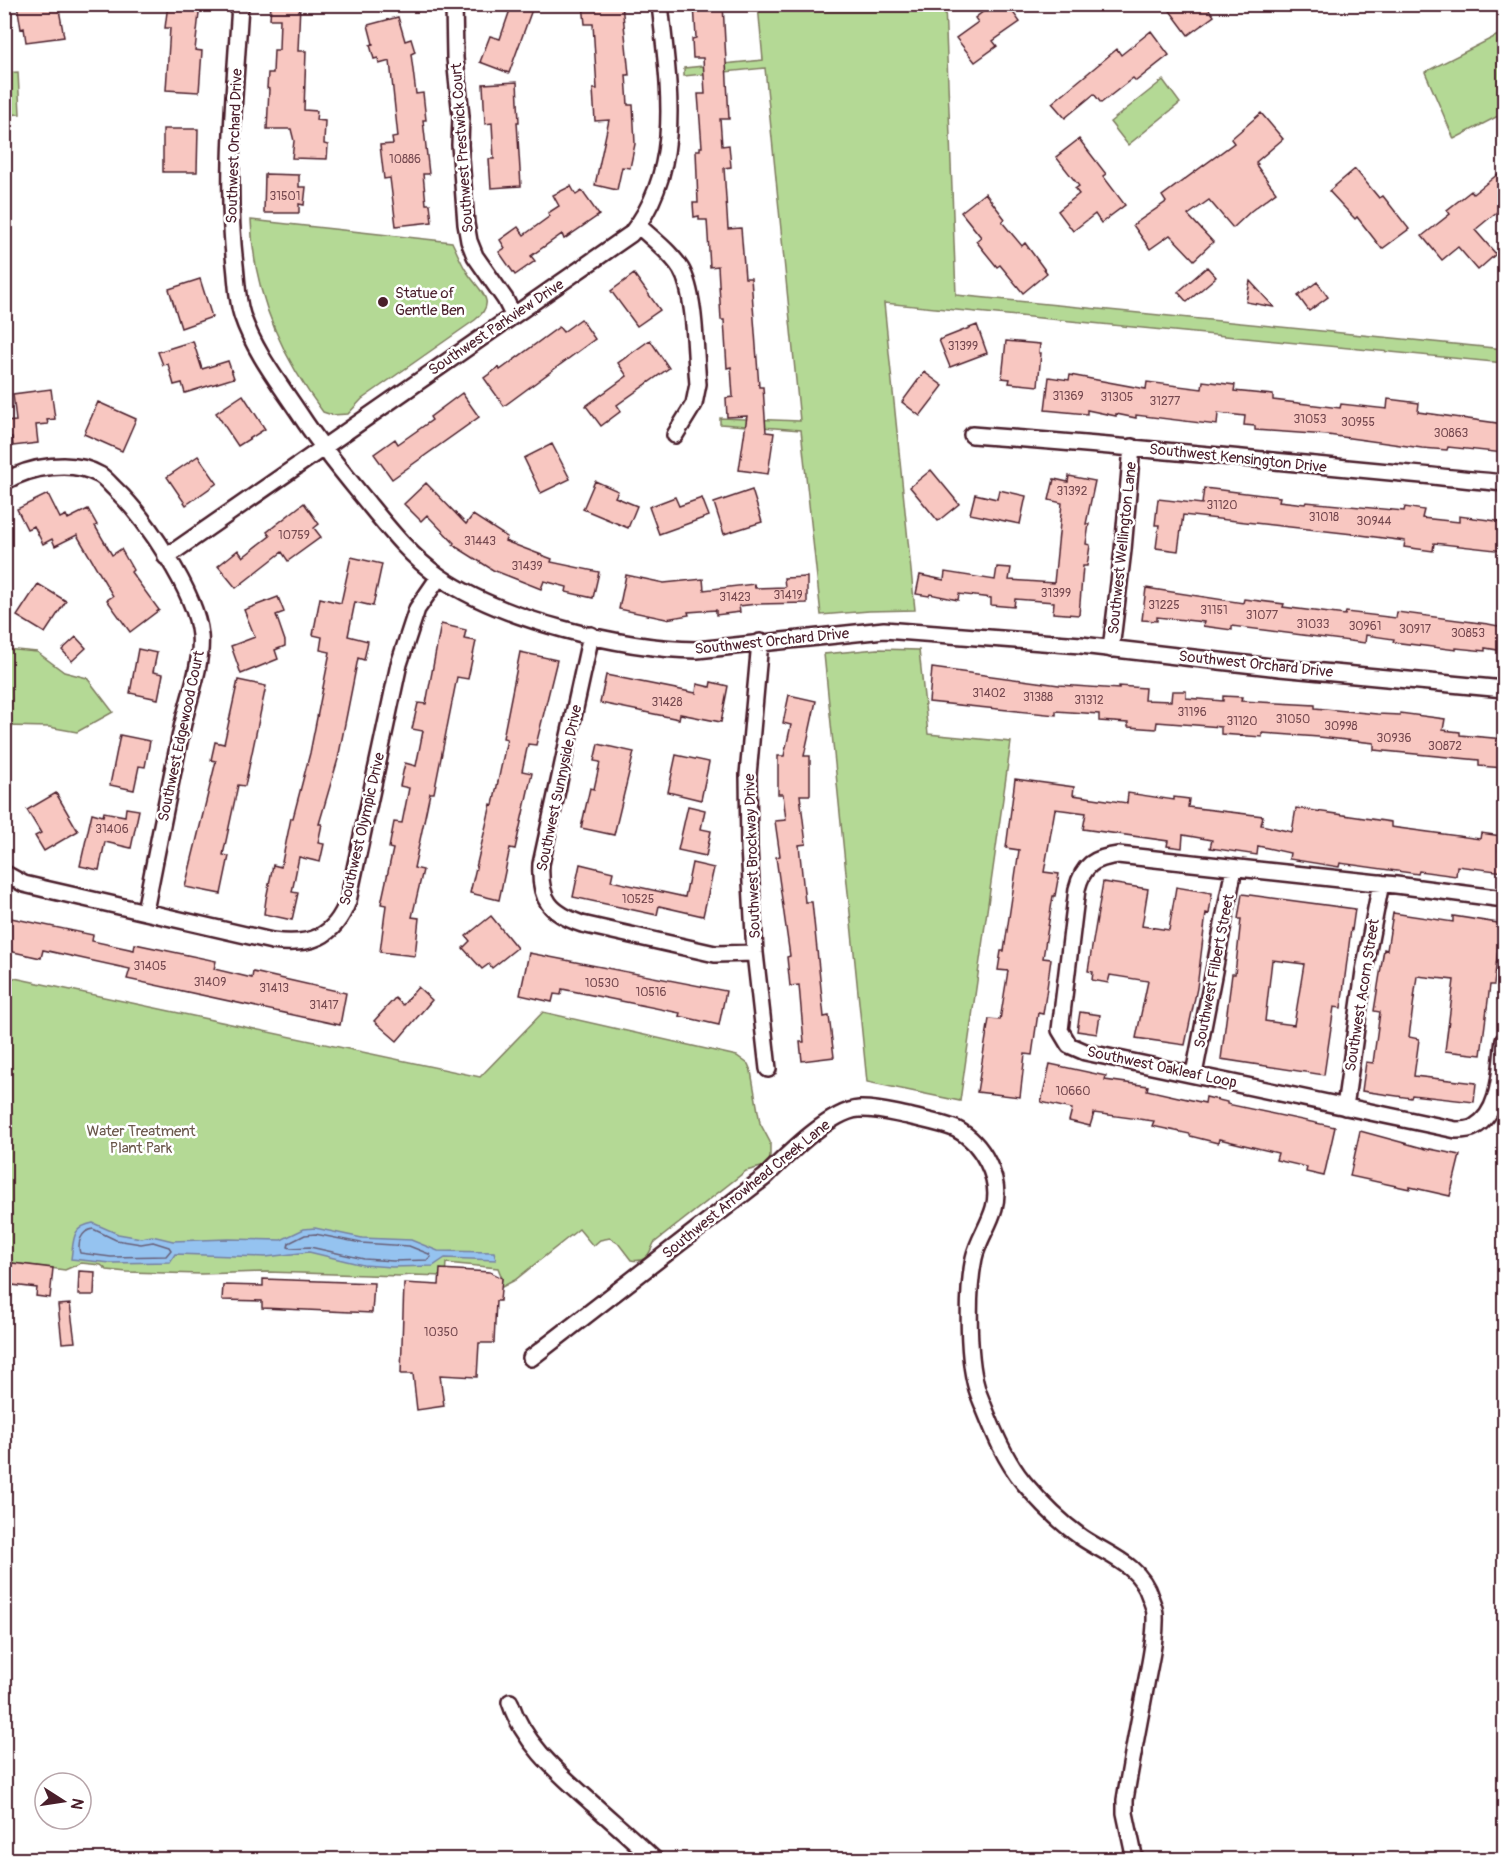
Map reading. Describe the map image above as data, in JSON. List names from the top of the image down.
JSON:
{
  "streets": {
    "street": [
      "Southwest Orchard Drive",
      "Southwest Prestwick Court",
      "Southwest Parkview Drive",
      "Southwest Kensington Drive",
      "Southwest Wellington Lane",
      "Southwest Edgewood Court",
      "Southwest Sunnyside Drive",
      "Southwest Olympic Drive",
      "Southwest Brockway Drive",
      "Southwest Filbert Street",
      "Southwest Acorn Street",
      "Southwest Oakleaf Loop",
      "Southwest Arrowhead Creek Lane"
    ]
  },
  "crossings": [
    ["Southwest Orchard Drive", "Southwest Parkview Drive"],
    ["Southwest Orchard Drive", "Southwest Wellington Lane"],
    ["Southwest Orchard Drive", "Southwest Sunnyside Drive"],
    ["Southwest Orchard Drive", "Southwest Olympic Drive"],
    ["Southwest Orchard Drive", "Southwest Brockway Drive"],
    ["Southwest Prestwick Court", "Southwest Parkview Drive"],
    ["Southwest Parkview Drive", "Southwest Edgewood Court"],
    ["Southwest Kensington Drive", "Southwest Wellington Lane"],
    ["Southwest Edgewood Court", "Southwest Olympic Drive"],
    ["Southwest Sunnyside Drive", "Southwest Brockway Drive"],
    ["Southwest Filbert Street", "Southwest Oakleaf Loop"],
    ["Southwest Acorn Street", "Southwest Oakleaf Loop"]
  ],
  "parks": ["Water Treatment Plant Park"],
  "places": ["Statue of Gentle Ben"],
  "house_numbers": [
    "10886",
    "31501",
    "31399",
    "31369",
    "31305",
    "31277",
    "31053",
    "30955",
    "30863",
    "31392",
    "31120",
    "31018",
    "30944",
    "10759",
    "31443",
    "31439",
    "31399",
    "31419",
    "31423",
    "31225",
    "31151",
    "31077",
    "31033",
    "30961",
    "30917",
    "30853",
    "31402",
    "31388",
    "31312",
    "31428",
    "31196",
    "31050",
    "31120",
    "30998",
    "30936",
    "30872",
    "31406",
    "10525",
    "31405",
    "31409",
    "10530",
    "31413",
    "10516",
    "31417",
    "10660",
    "10350"
  ],
  "north": "right"
}
